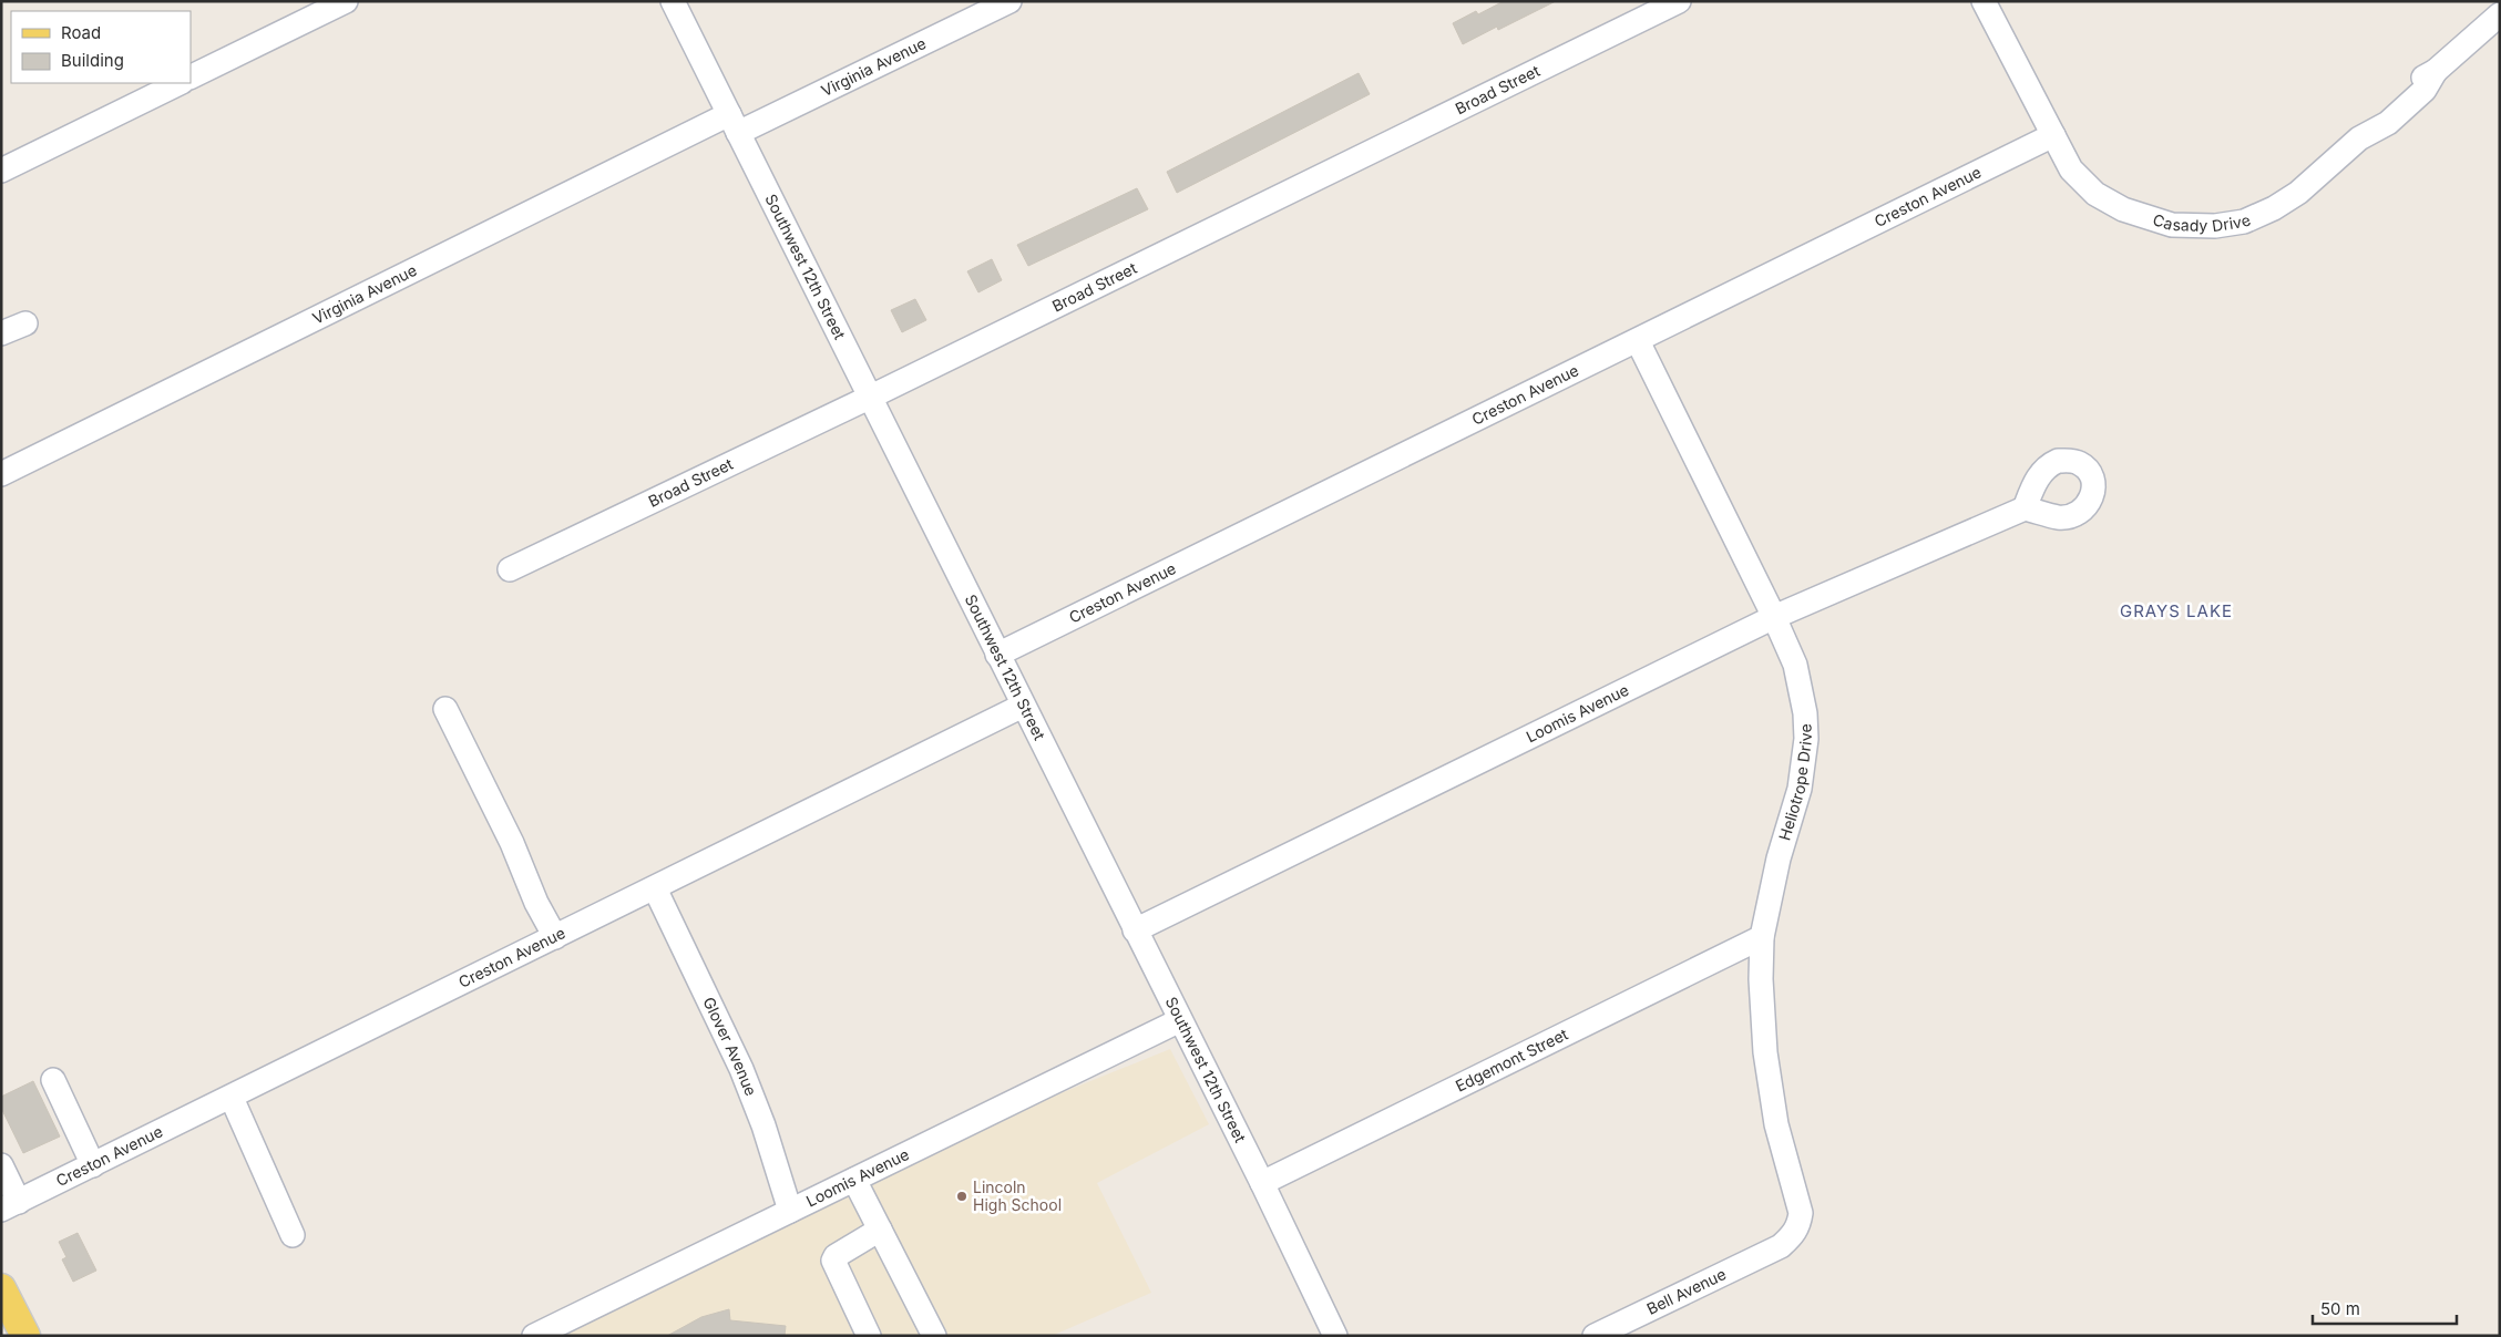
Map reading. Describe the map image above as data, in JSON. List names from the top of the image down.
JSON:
{
  "streets": {
    "street": [
      "Virginia Avenue",
      "Broad Street",
      "Creston Avenue",
      "Casady Drive",
      "Southwest 12th Street",
      "Loomis Avenue",
      "Heliotrope Drive",
      "Glover Avenue",
      "Edgemont Street",
      "Bell Avenue"
    ]
  },
  "crossings": [
    ["Virginia Avenue", "Southwest 12th Street"],
    ["Broad Street", "Southwest 12th Street"],
    ["Creston Avenue", "Casady Drive"],
    ["Creston Avenue", "Southwest 12th Street"],
    ["Creston Avenue", "Heliotrope Drive"],
    ["Creston Avenue", "Glover Avenue"],
    ["Southwest 12th Street", "Loomis Avenue"],
    ["Southwest 12th Street", "Edgemont Street"],
    ["Loomis Avenue", "Heliotrope Drive"],
    ["Loomis Avenue", "Glover Avenue"],
    ["Heliotrope Drive", "Edgemont Street"],
    ["Heliotrope Drive", "Bell Avenue"]
  ],
  "districts": ["GRAYS LAKE"],
  "places": ["Lincoln High School"],
  "legend": ["Road", "Building"],
  "scale_bar": "50 m"
}
